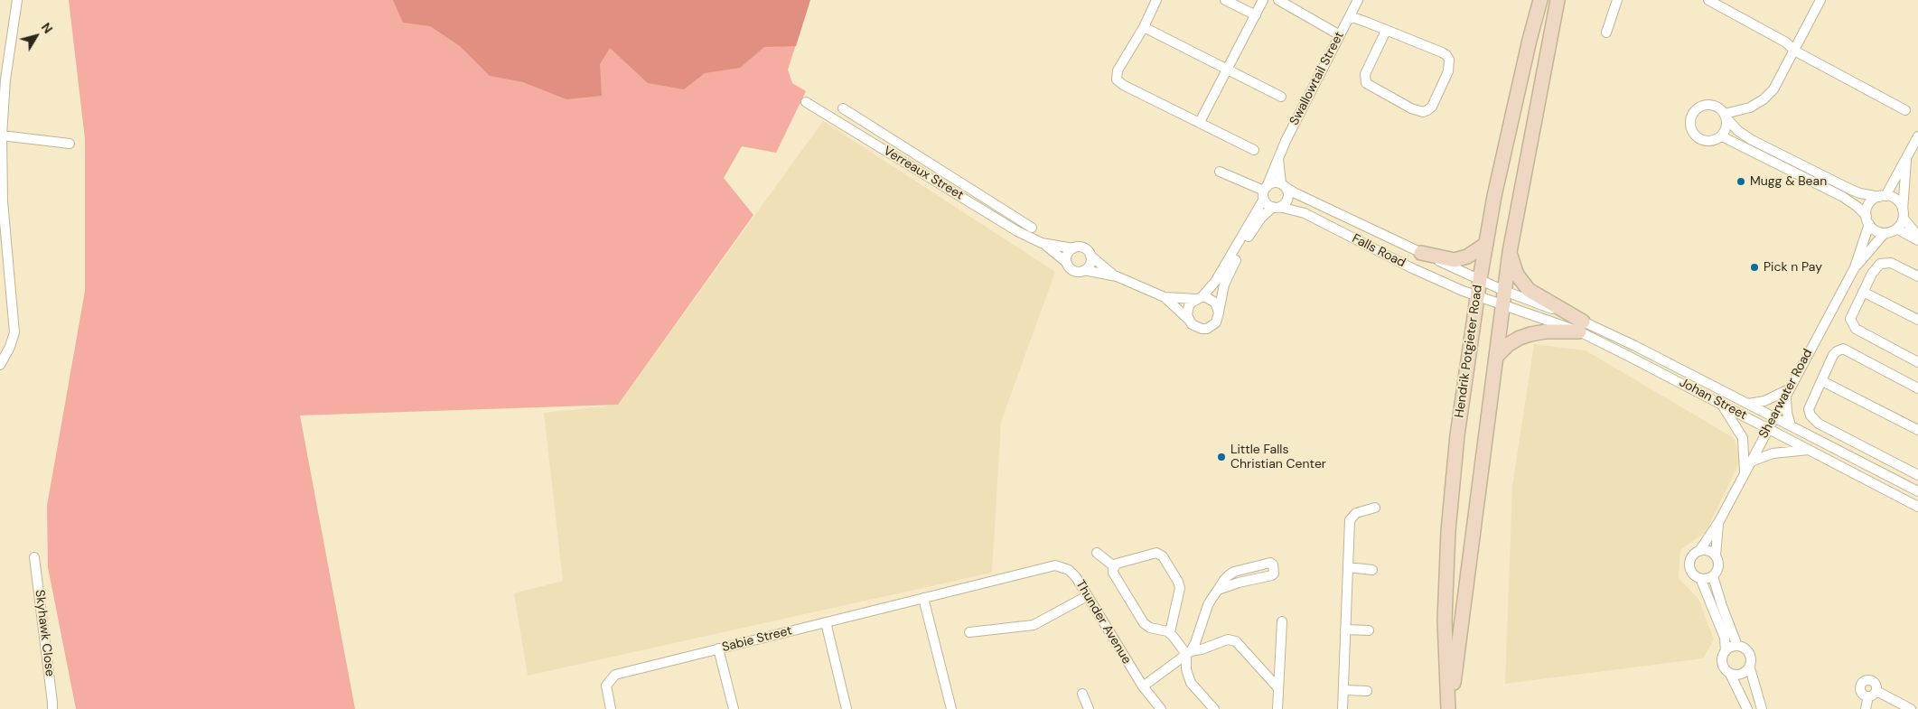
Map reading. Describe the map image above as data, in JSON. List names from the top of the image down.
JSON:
{
  "streets": {
    "main road": ["Hendrik Potgieter Road"],
    "street": [
      "Swallowtail Street",
      "Verreaux Street",
      "Falls Road",
      "Shearwater Road",
      "Johan Street",
      "Thunder Avenue",
      "Skyhawk Close",
      "Sabie Street"
    ]
  },
  "crossings": [
    ["Swallowtail Street", "Falls Road"],
    ["Falls Road", "Hendrik Potgieter Road"],
    ["Falls Road", "Johan Street"],
    ["Hendrik Potgieter Road", "Johan Street"],
    ["Shearwater Road", "Johan Street"],
    ["Thunder Avenue", "Sabie Street"]
  ],
  "places": ["Mugg & Bean", "Pick n Pay", "Little Falls Christian Center"],
  "north": "top right"
}
